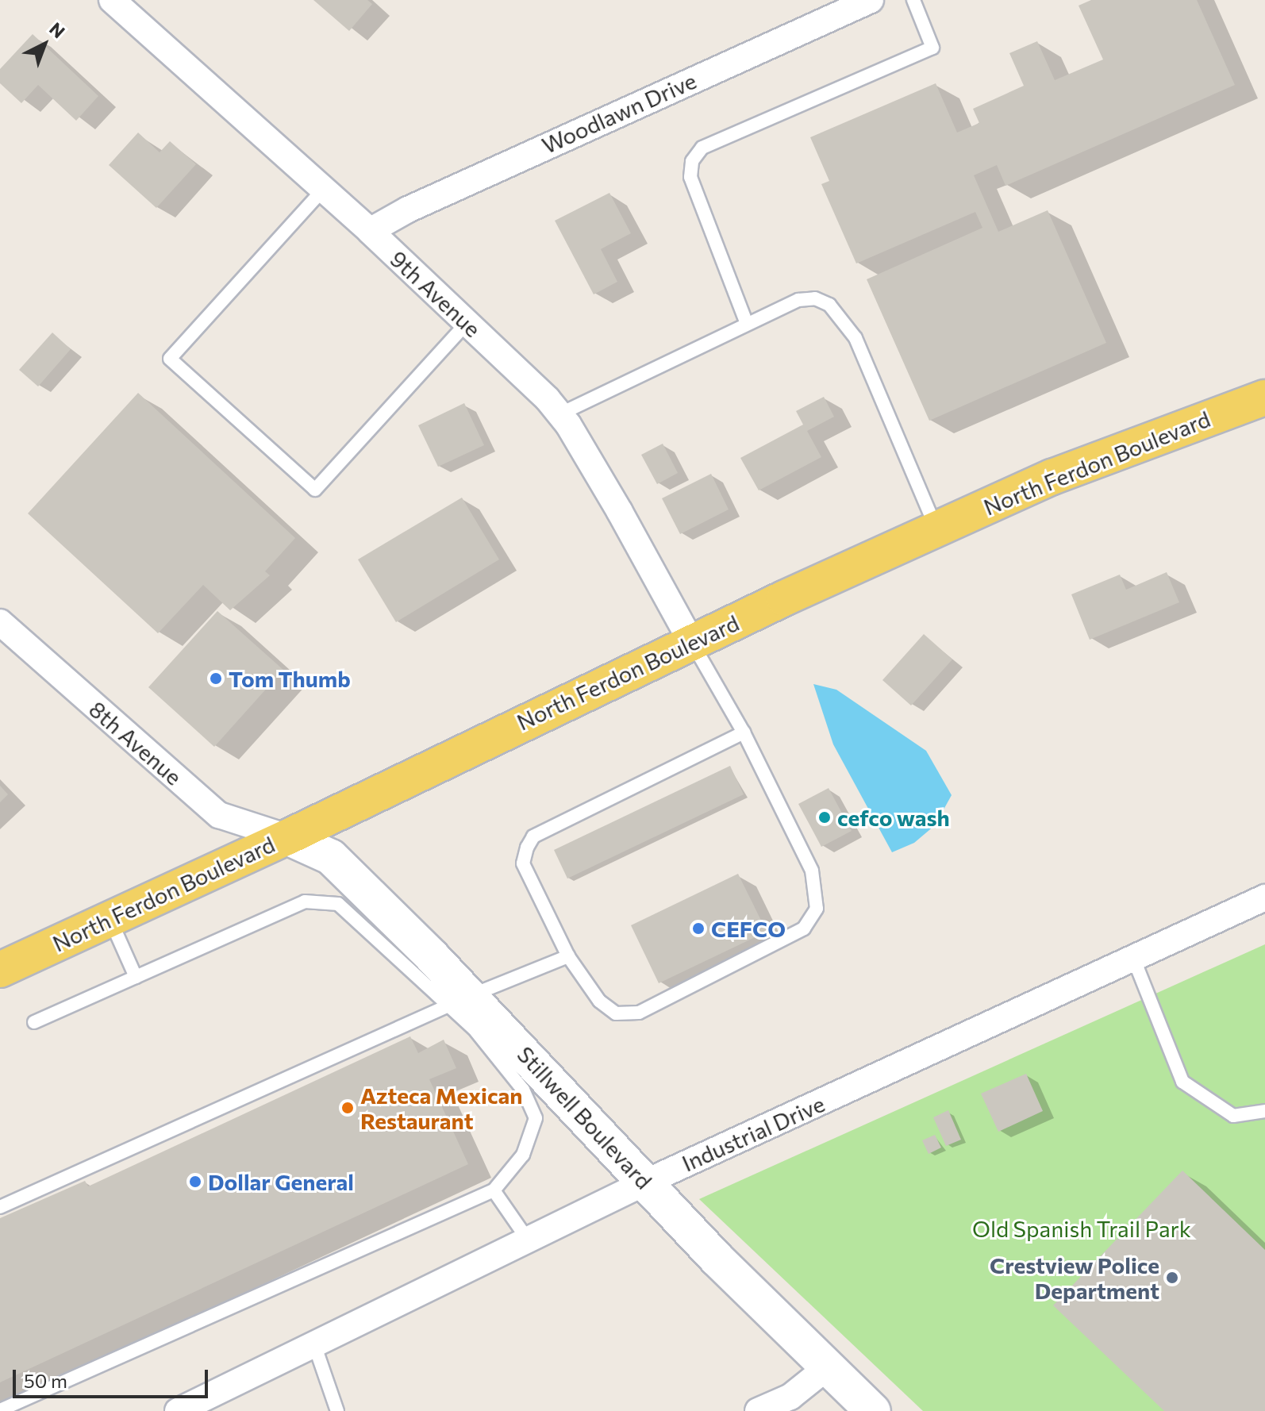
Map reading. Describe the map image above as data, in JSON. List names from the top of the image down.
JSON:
{
  "streets": {
    "main road": ["North Ferdon Boulevard"],
    "street": [
      "Woodlawn Drive",
      "9th Avenue",
      "8th Avenue",
      "Stillwell Boulevard",
      "Industrial Drive"
    ]
  },
  "crossings": [
    ["Woodlawn Drive", "9th Avenue"],
    ["9th Avenue", "North Ferdon Boulevard"],
    ["North Ferdon Boulevard", "8th Avenue"],
    ["North Ferdon Boulevard", "Stillwell Boulevard"],
    ["8th Avenue", "Stillwell Boulevard"],
    ["Stillwell Boulevard", "Industrial Drive"]
  ],
  "parks": ["Old Spanish Trail Park"],
  "places": [
    "Tom Thumb",
    "cefco wash",
    "CEFCO",
    "Azteca Mexican Restaurant",
    "Dollar General",
    "Crestview Police Department"
  ],
  "scale_bar": "50 m",
  "north": "top right"
}
